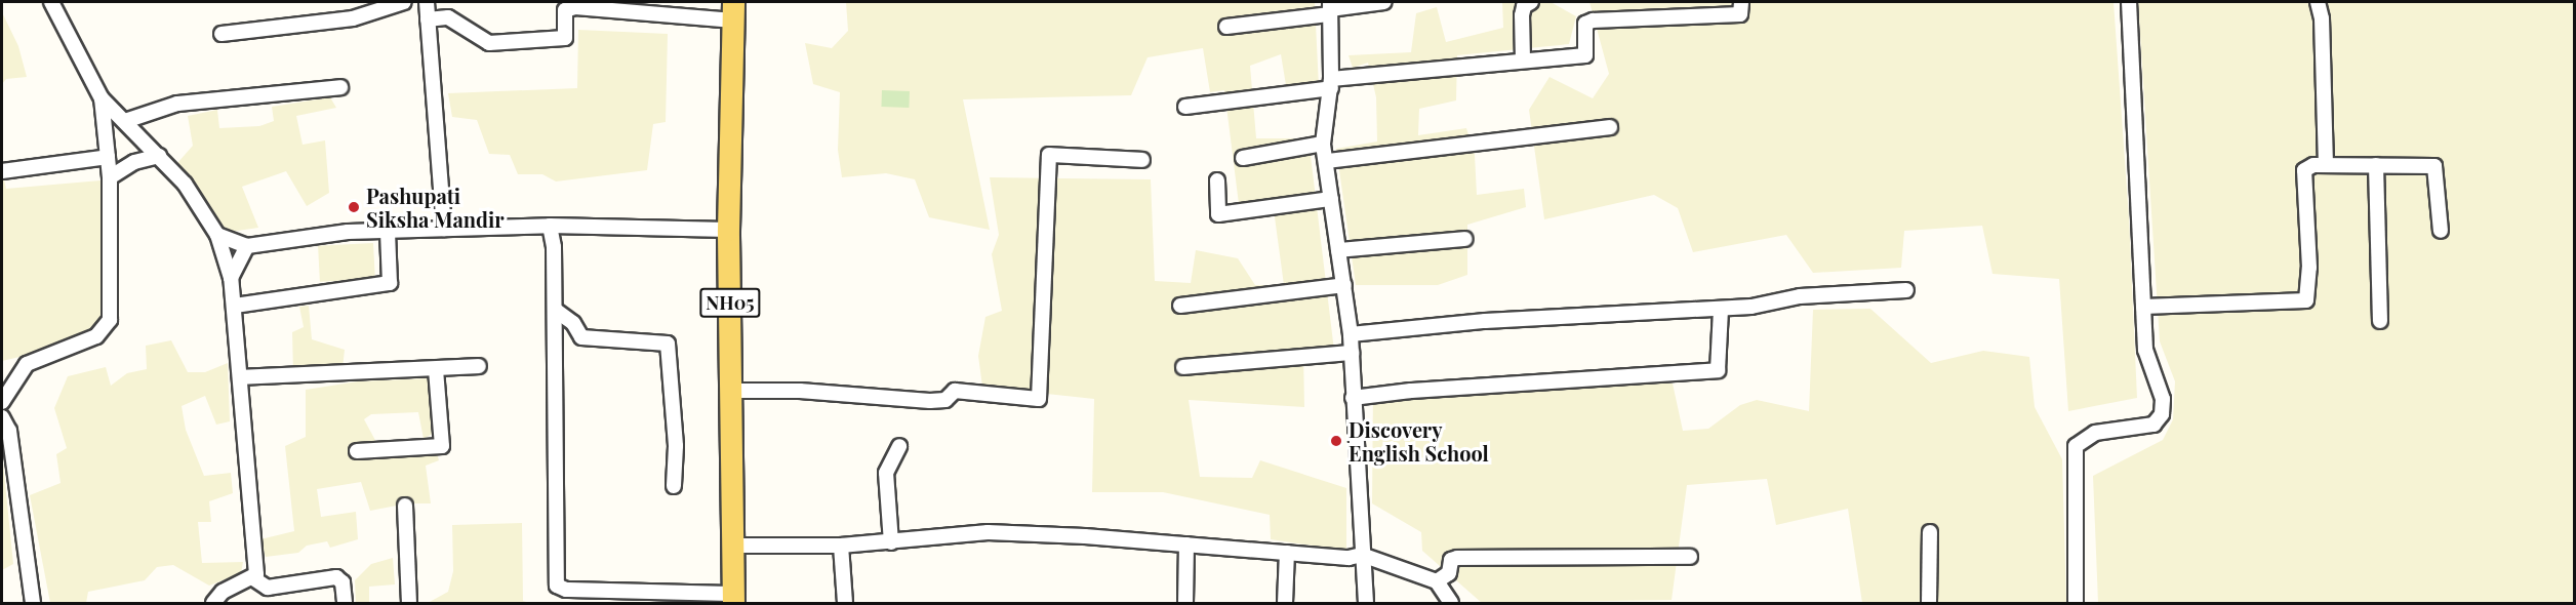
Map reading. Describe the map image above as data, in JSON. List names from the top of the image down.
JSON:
{
  "streets": {
    "main road": ["NH05"]
  },
  "places": ["Pashupati Siksha Mandir", "Discovery English School"]
}
